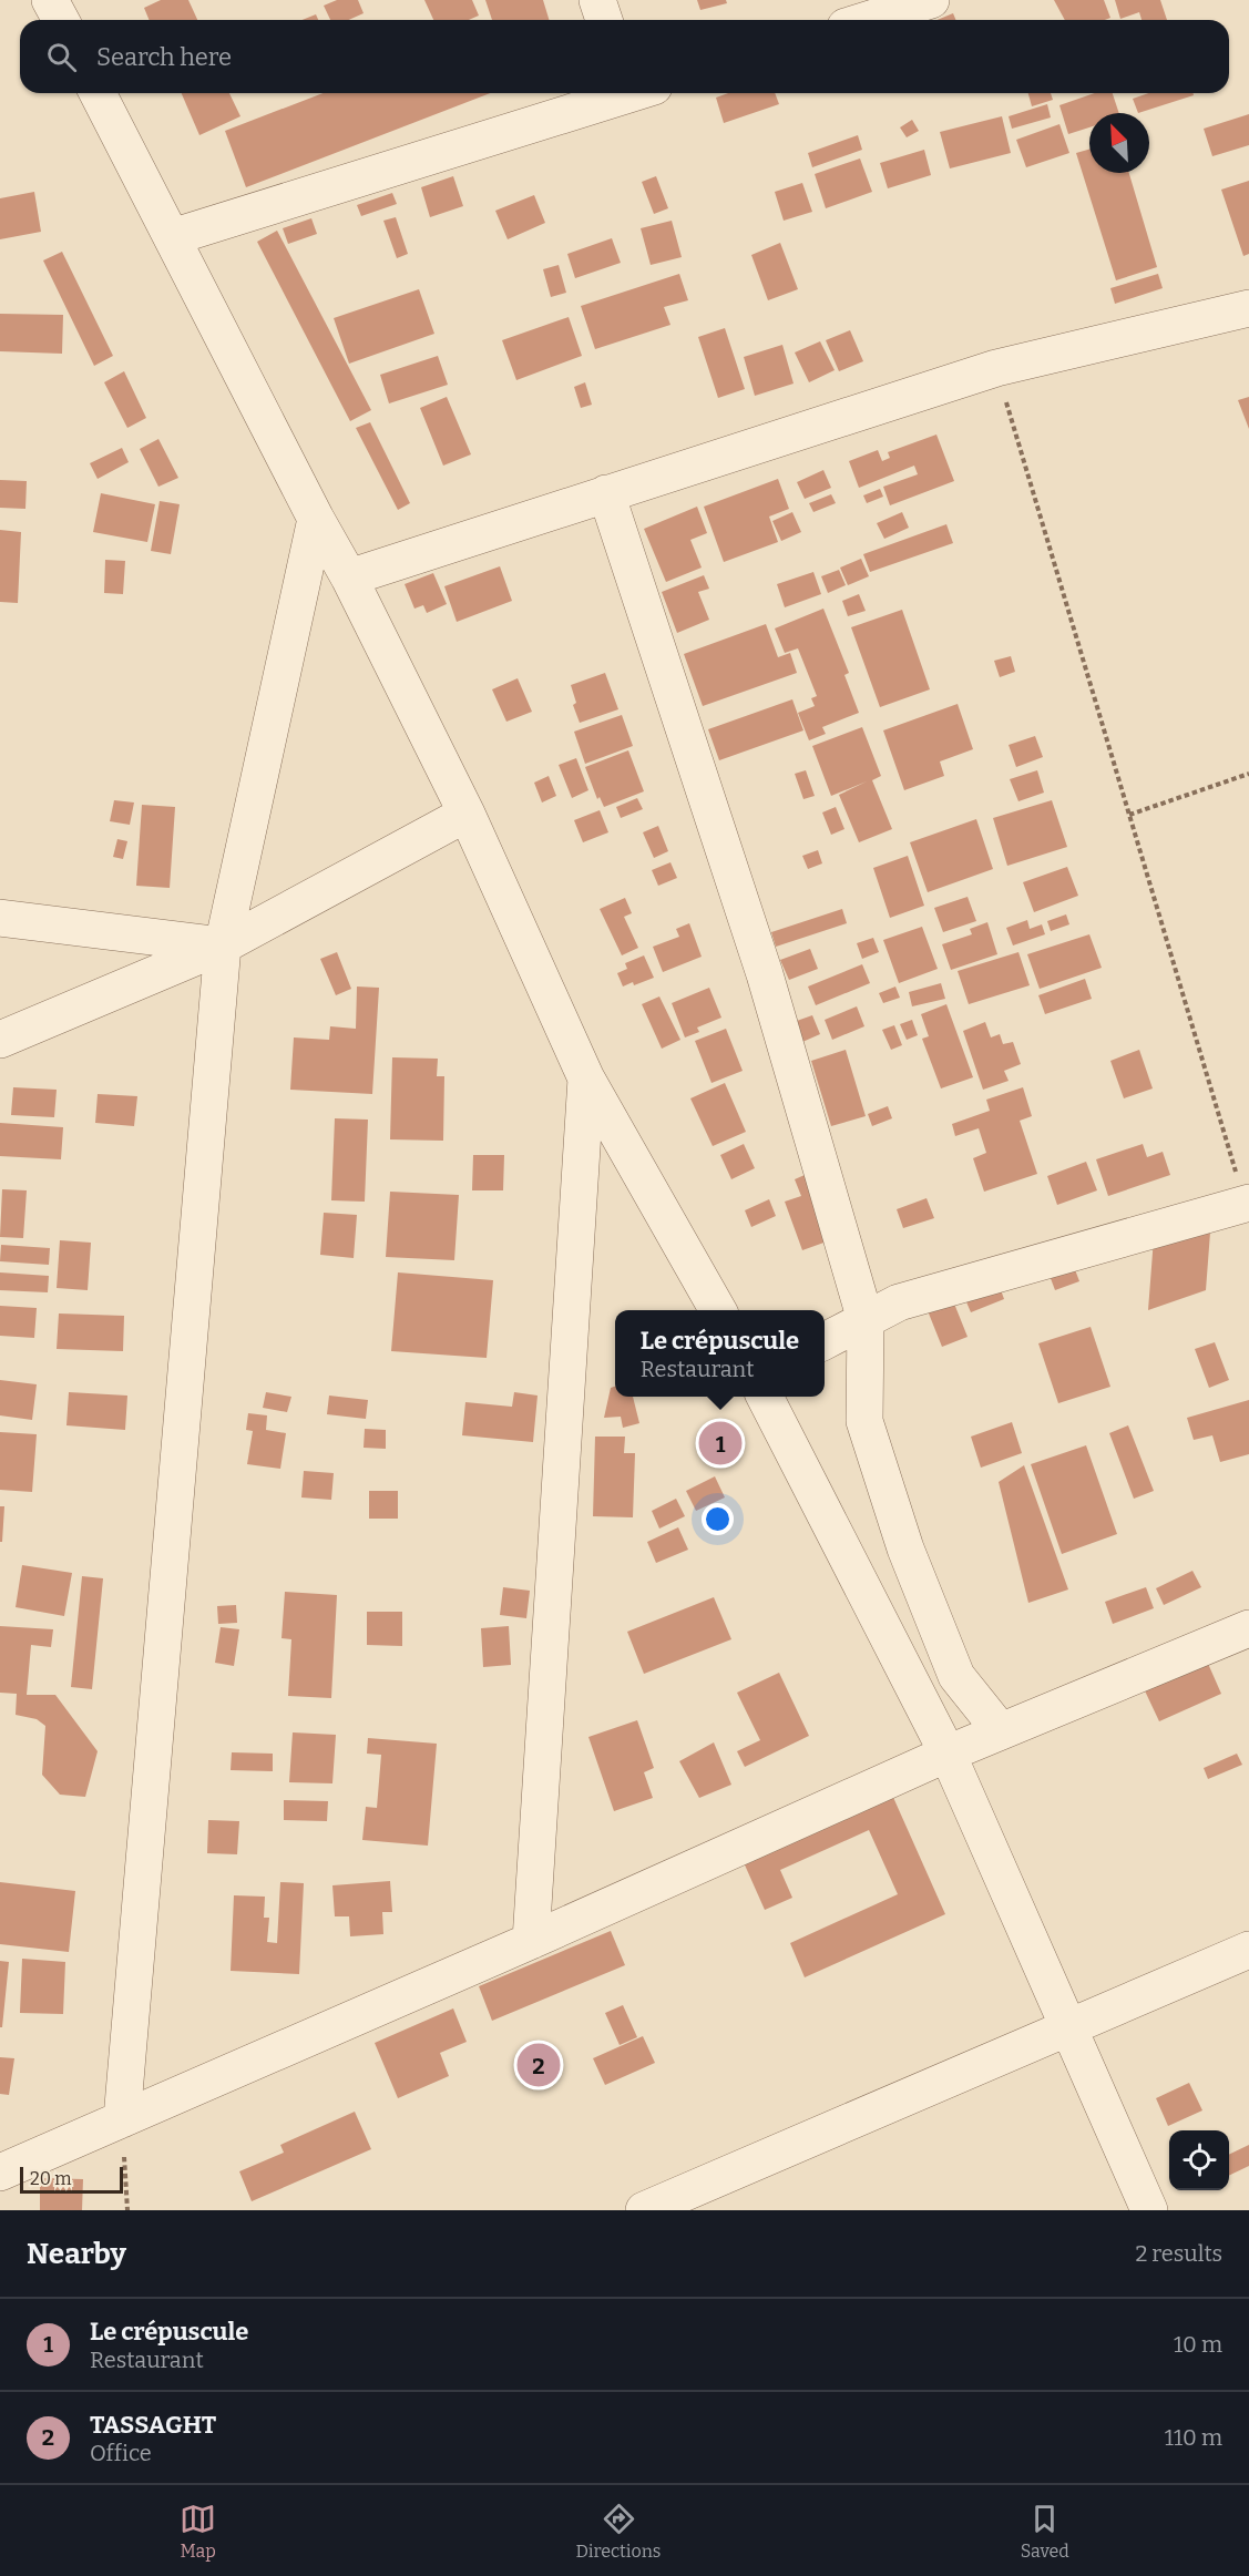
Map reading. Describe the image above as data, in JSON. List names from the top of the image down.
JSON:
{
  "scale_bar": "20 m",
  "north": "top left",
  "page": {
    "search": "Search here",
    "popup": ["Le crépuscule", "Restaurant"],
    "pins": ["1", "2"],
    "scale": "20 m",
    "heading": ["Nearby", "2 results"],
    "list": [
      {
        "mark": "1",
        "name": "Le crépuscule",
        "note": "Restaurant",
        "value": "10 m"
      },
      {
        "mark": "2",
        "name": "TASSAGHT",
        "note": "Office",
        "value": "110 m"
      }
    ],
    "nav": ["Map", "Directions", "Saved"]
  }
}
